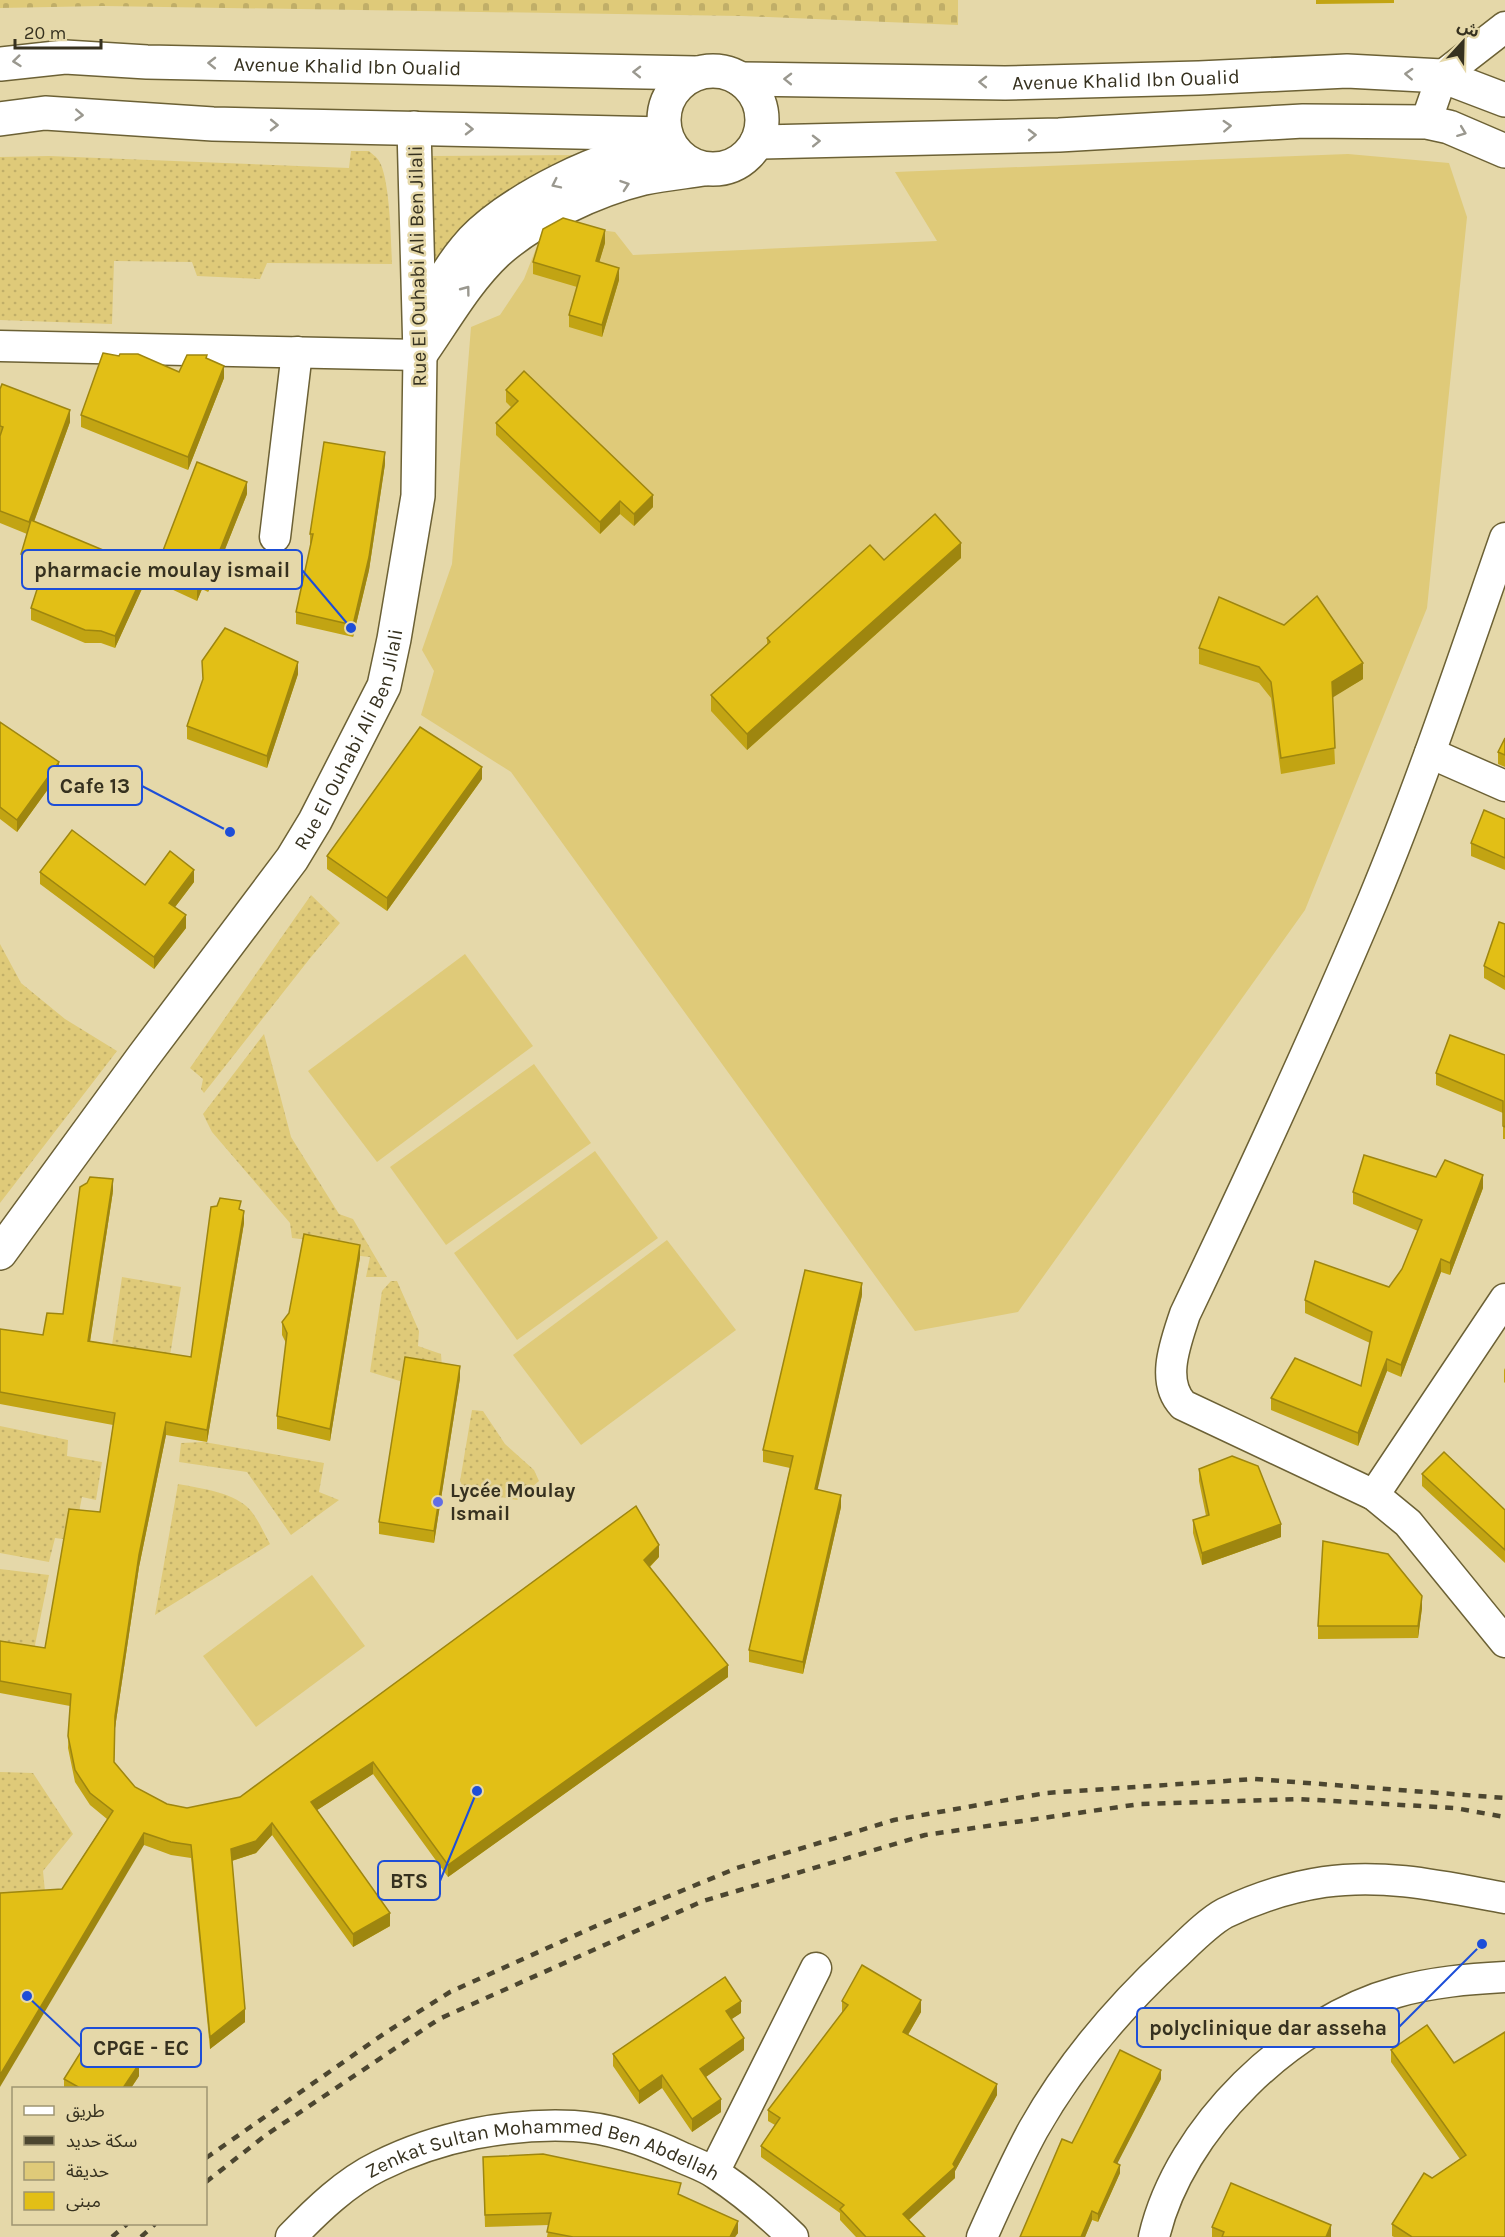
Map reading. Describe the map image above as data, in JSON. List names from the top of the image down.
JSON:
{
  "streets": {
    "main road": ["Avenue Khalid Ibn Oualid", "Rue El Ouhabi Ali Ben Jilali"],
    "street": ["Zenkat Sultan Mohammed Ben Abdellah"]
  },
  "places": [
    "pharmacie moulay ismail",
    "Cafe 13",
    "Lycée Moulay Ismail",
    "BTS",
    "polyclinique dar asseha",
    "CPGE - EC"
  ],
  "legend": [
    "طريق",
    "سكة حديد",
    "حديقة",
    "مبنى"
  ],
  "scale_bar": "20 m",
  "north": "top"
}
